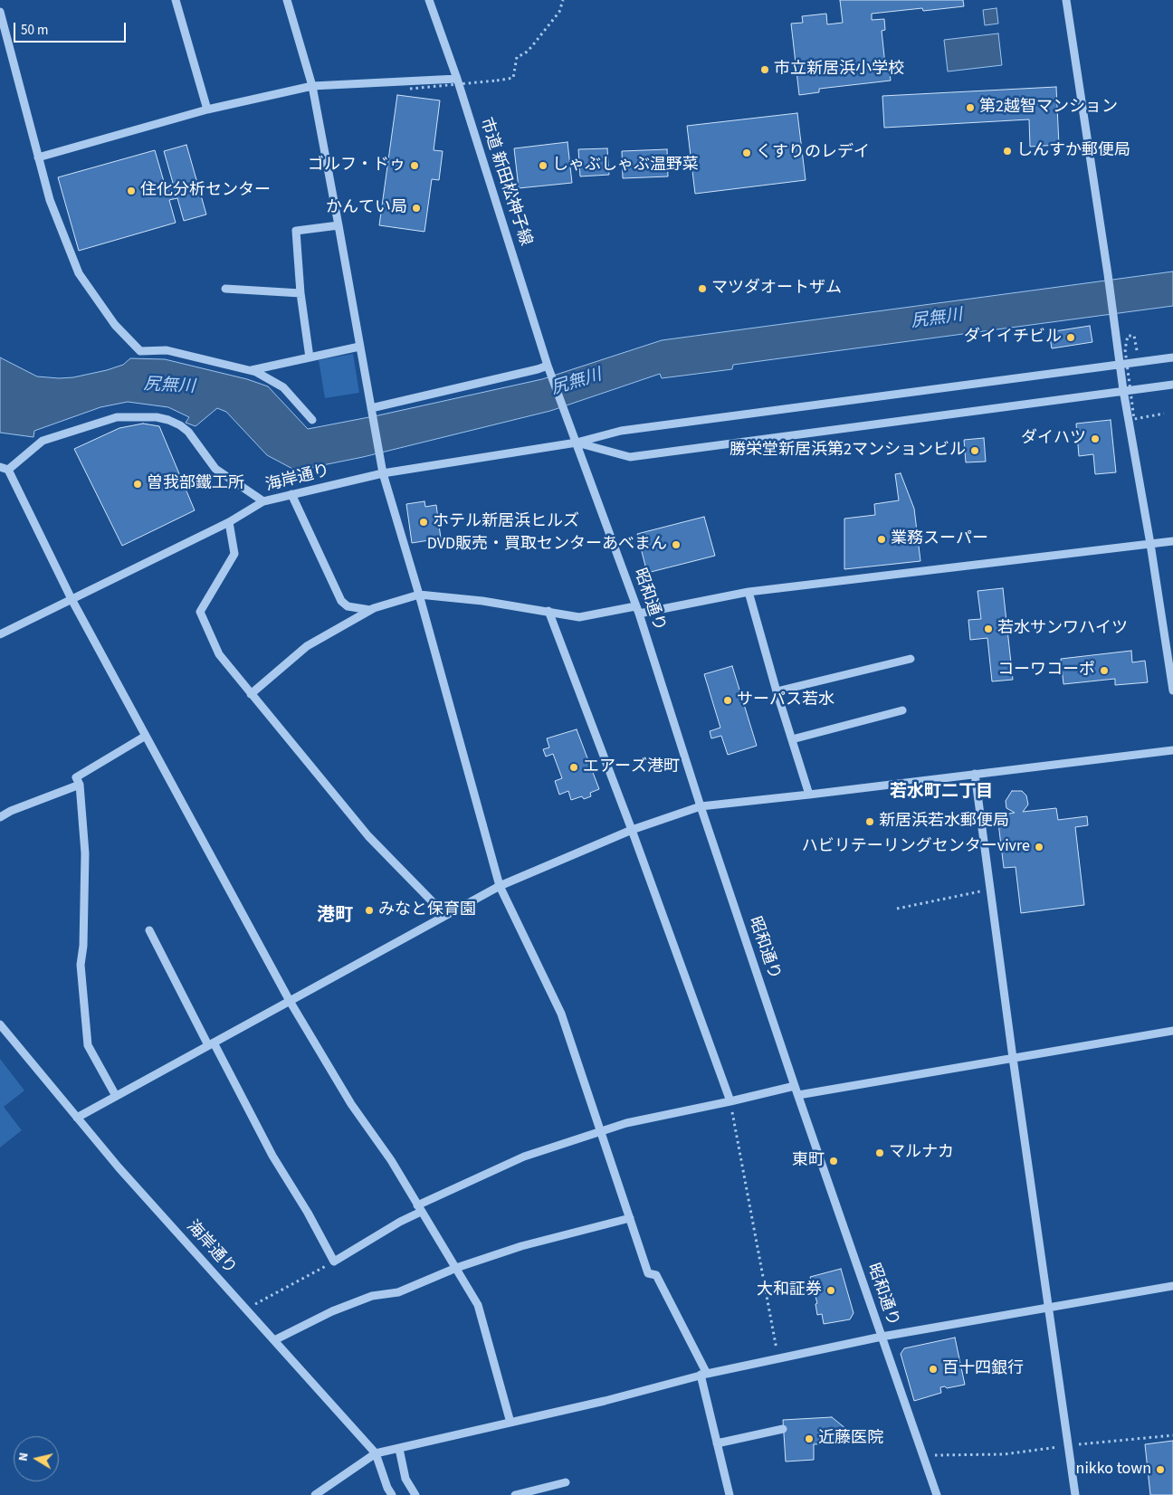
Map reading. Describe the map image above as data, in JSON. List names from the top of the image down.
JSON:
{
  "streets": {
    "street": ["市道 新田松神子線", "海岸通り", "昭和通り"]
  },
  "crossings": [
    ["市道 新田松神子線", "昭和通り"],
    ["海岸通り", "昭和通り"]
  ],
  "districts": ["若水町二丁目", "港町"],
  "water": ["尻無川"],
  "places": [
    "市立新居浜小学校",
    "第2越智マンション",
    "しんすか郵便局",
    "くすりのレデイ",
    "ゴルフ・ドゥ",
    "しゃぶしゃぶ温野菜",
    "住化分析センター",
    "かんてい局",
    "マツダオートザム",
    "ダイイチビル",
    "ダイハツ",
    "勝栄堂新居浜第2マンションビル",
    "曽我部鐵工所",
    "ホテル新居浜ヒルズ",
    "業務スーパー",
    "DVD販売・買取センターあべまん",
    "若水サンワハイツ",
    "コーワコーポ",
    "サーパス若水",
    "エアーズ港町",
    "新居浜若水郵便局",
    "ハビリテーリングセンターvivre",
    "みなと保育園",
    "マルナカ",
    "東町",
    "大和証券",
    "百十四銀行",
    "近藤医院",
    "nikko town"
  ],
  "scale_bar": "50 m",
  "north": "left"
}
